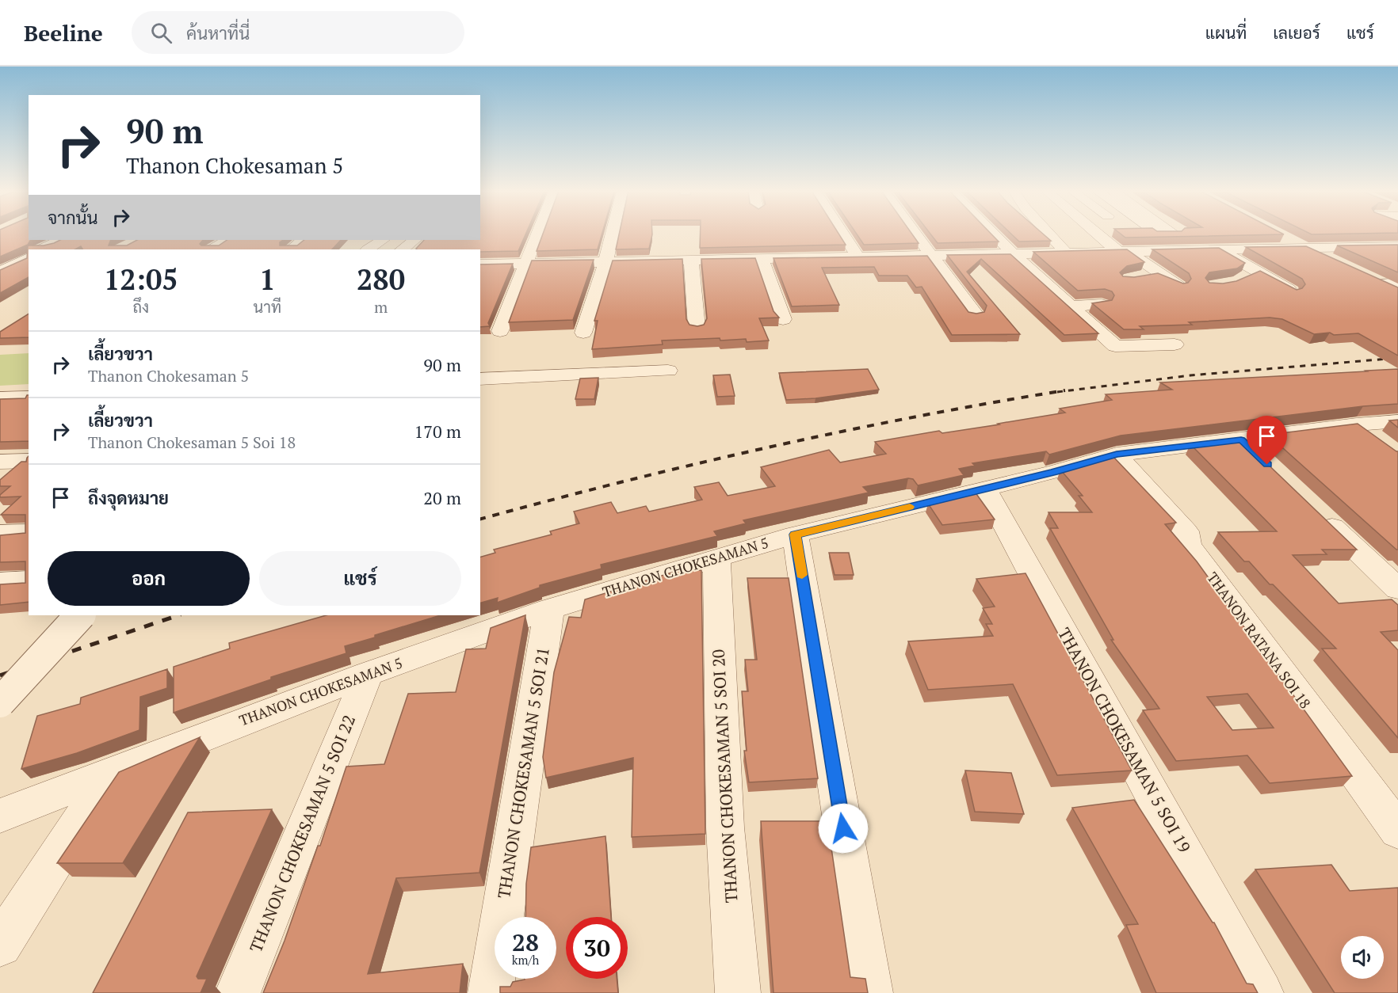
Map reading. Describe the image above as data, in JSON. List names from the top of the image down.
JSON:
{
  "streets": {
    "street": [
      "THANON CHOKESAMAN 5",
      "THANON RATANA SOI 18",
      "THANON CHOKESAMAN 5 SOI 19",
      "THANON CHOKESAMAN 5 SOI 21",
      "THANON CHOKESAMAN 5 SOI 20",
      "THANON CHOKESAMAN 5 SOI 22"
    ]
  },
  "crossings": [
    ["THANON CHOKESAMAN 5", "THANON RATANA SOI 18"],
    ["THANON CHOKESAMAN 5", "THANON CHOKESAMAN 5 SOI 19"],
    ["THANON CHOKESAMAN 5", "THANON CHOKESAMAN 5 SOI 21"],
    ["THANON CHOKESAMAN 5", "THANON CHOKESAMAN 5 SOI 20"],
    ["THANON CHOKESAMAN 5", "THANON CHOKESAMAN 5 SOI 22"]
  ],
  "page": {
    "header": "Beeline",
    "search": "ค้นหาที่นี่",
    "nav": ["แผนที่", "เลเยอร์", "แชร์"],
    "turn": ["90 m", "Thanon Chokesaman 5"],
    "then": "จากนั้น",
    "eta": [
      "12:05",
      "ถึง",
      "1",
      "นาที",
      "280",
      "m"
    ],
    "list": [
      {
        "name": "เลี้ยวขวา",
        "note": "Thanon Chokesaman 5",
        "value": "90 m"
      },
      {
        "name": "เลี้ยวขวา",
        "note": "Thanon Chokesaman 5 Soi 18",
        "value": "170 m"
      },
      {
        "name": "ถึงจุดหมาย",
        "value": "20 m"
      }
    ],
    "buttons": ["ออก", "แชร์"],
    "speed": "28 km/h",
    "limit": "30"
  }
}
